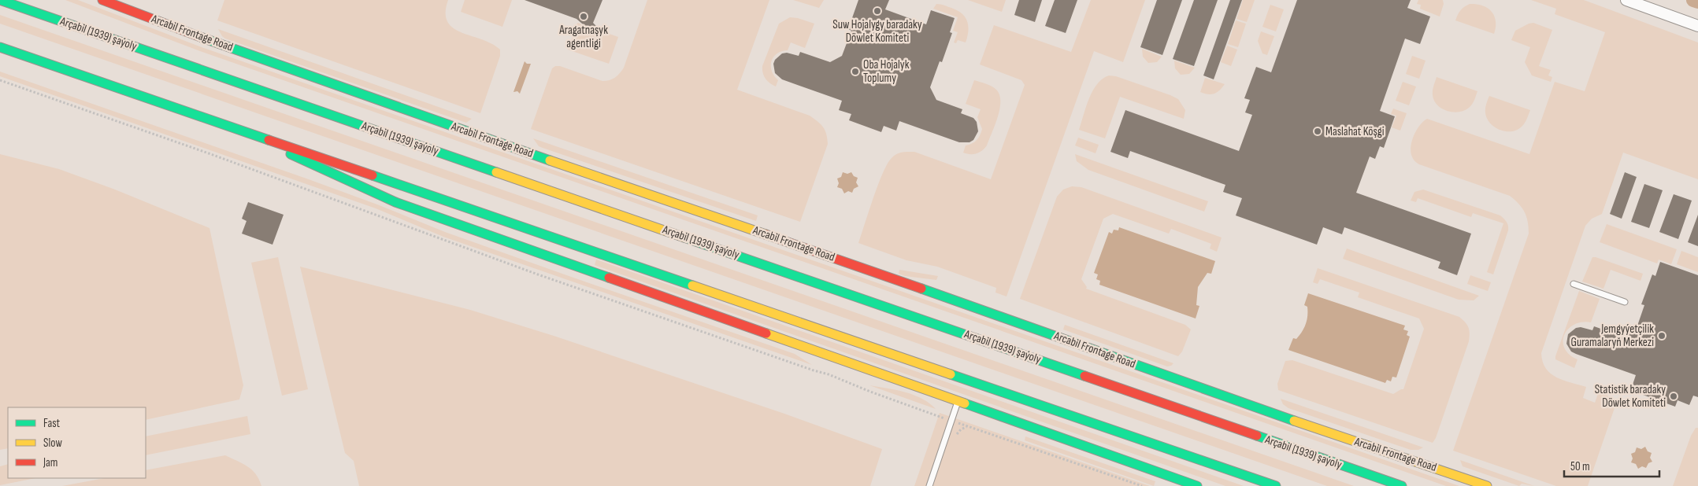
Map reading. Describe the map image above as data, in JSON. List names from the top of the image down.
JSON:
{
  "streets": {
    "main road": ["Arcabil Frontage Road", "Arçabil (1939) şaýoly"]
  },
  "places": [
    "Suw Hojalygy baradaky Döwlet Komiteti",
    "Aragatnaşyk agentligi",
    "Oba Hojalyk Toplumy",
    "Maslahat Köşgi",
    "Jemgyýetçilik Guramalaryň Merkezi",
    "Statistik baradaky Döwlet Komiteti"
  ],
  "legend": ["Fast", "Slow", "Jam"],
  "scale_bar": "50 m"
}
